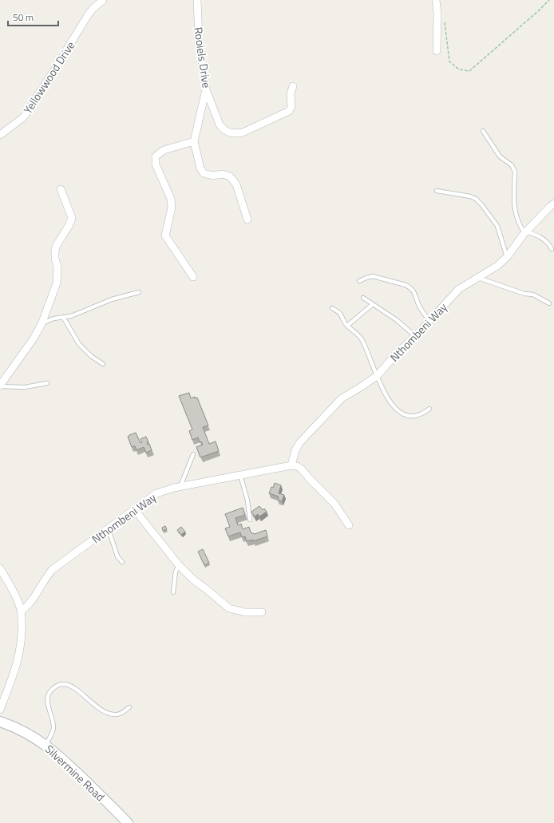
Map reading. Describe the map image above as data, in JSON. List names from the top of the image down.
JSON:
{
  "streets": {
    "street": [
      "Rooiels Drive",
      "Yellowwood Drive",
      "Nthombeni Way",
      "Silvermine Road"
    ]
  },
  "scale_bar": "50 m"
}
